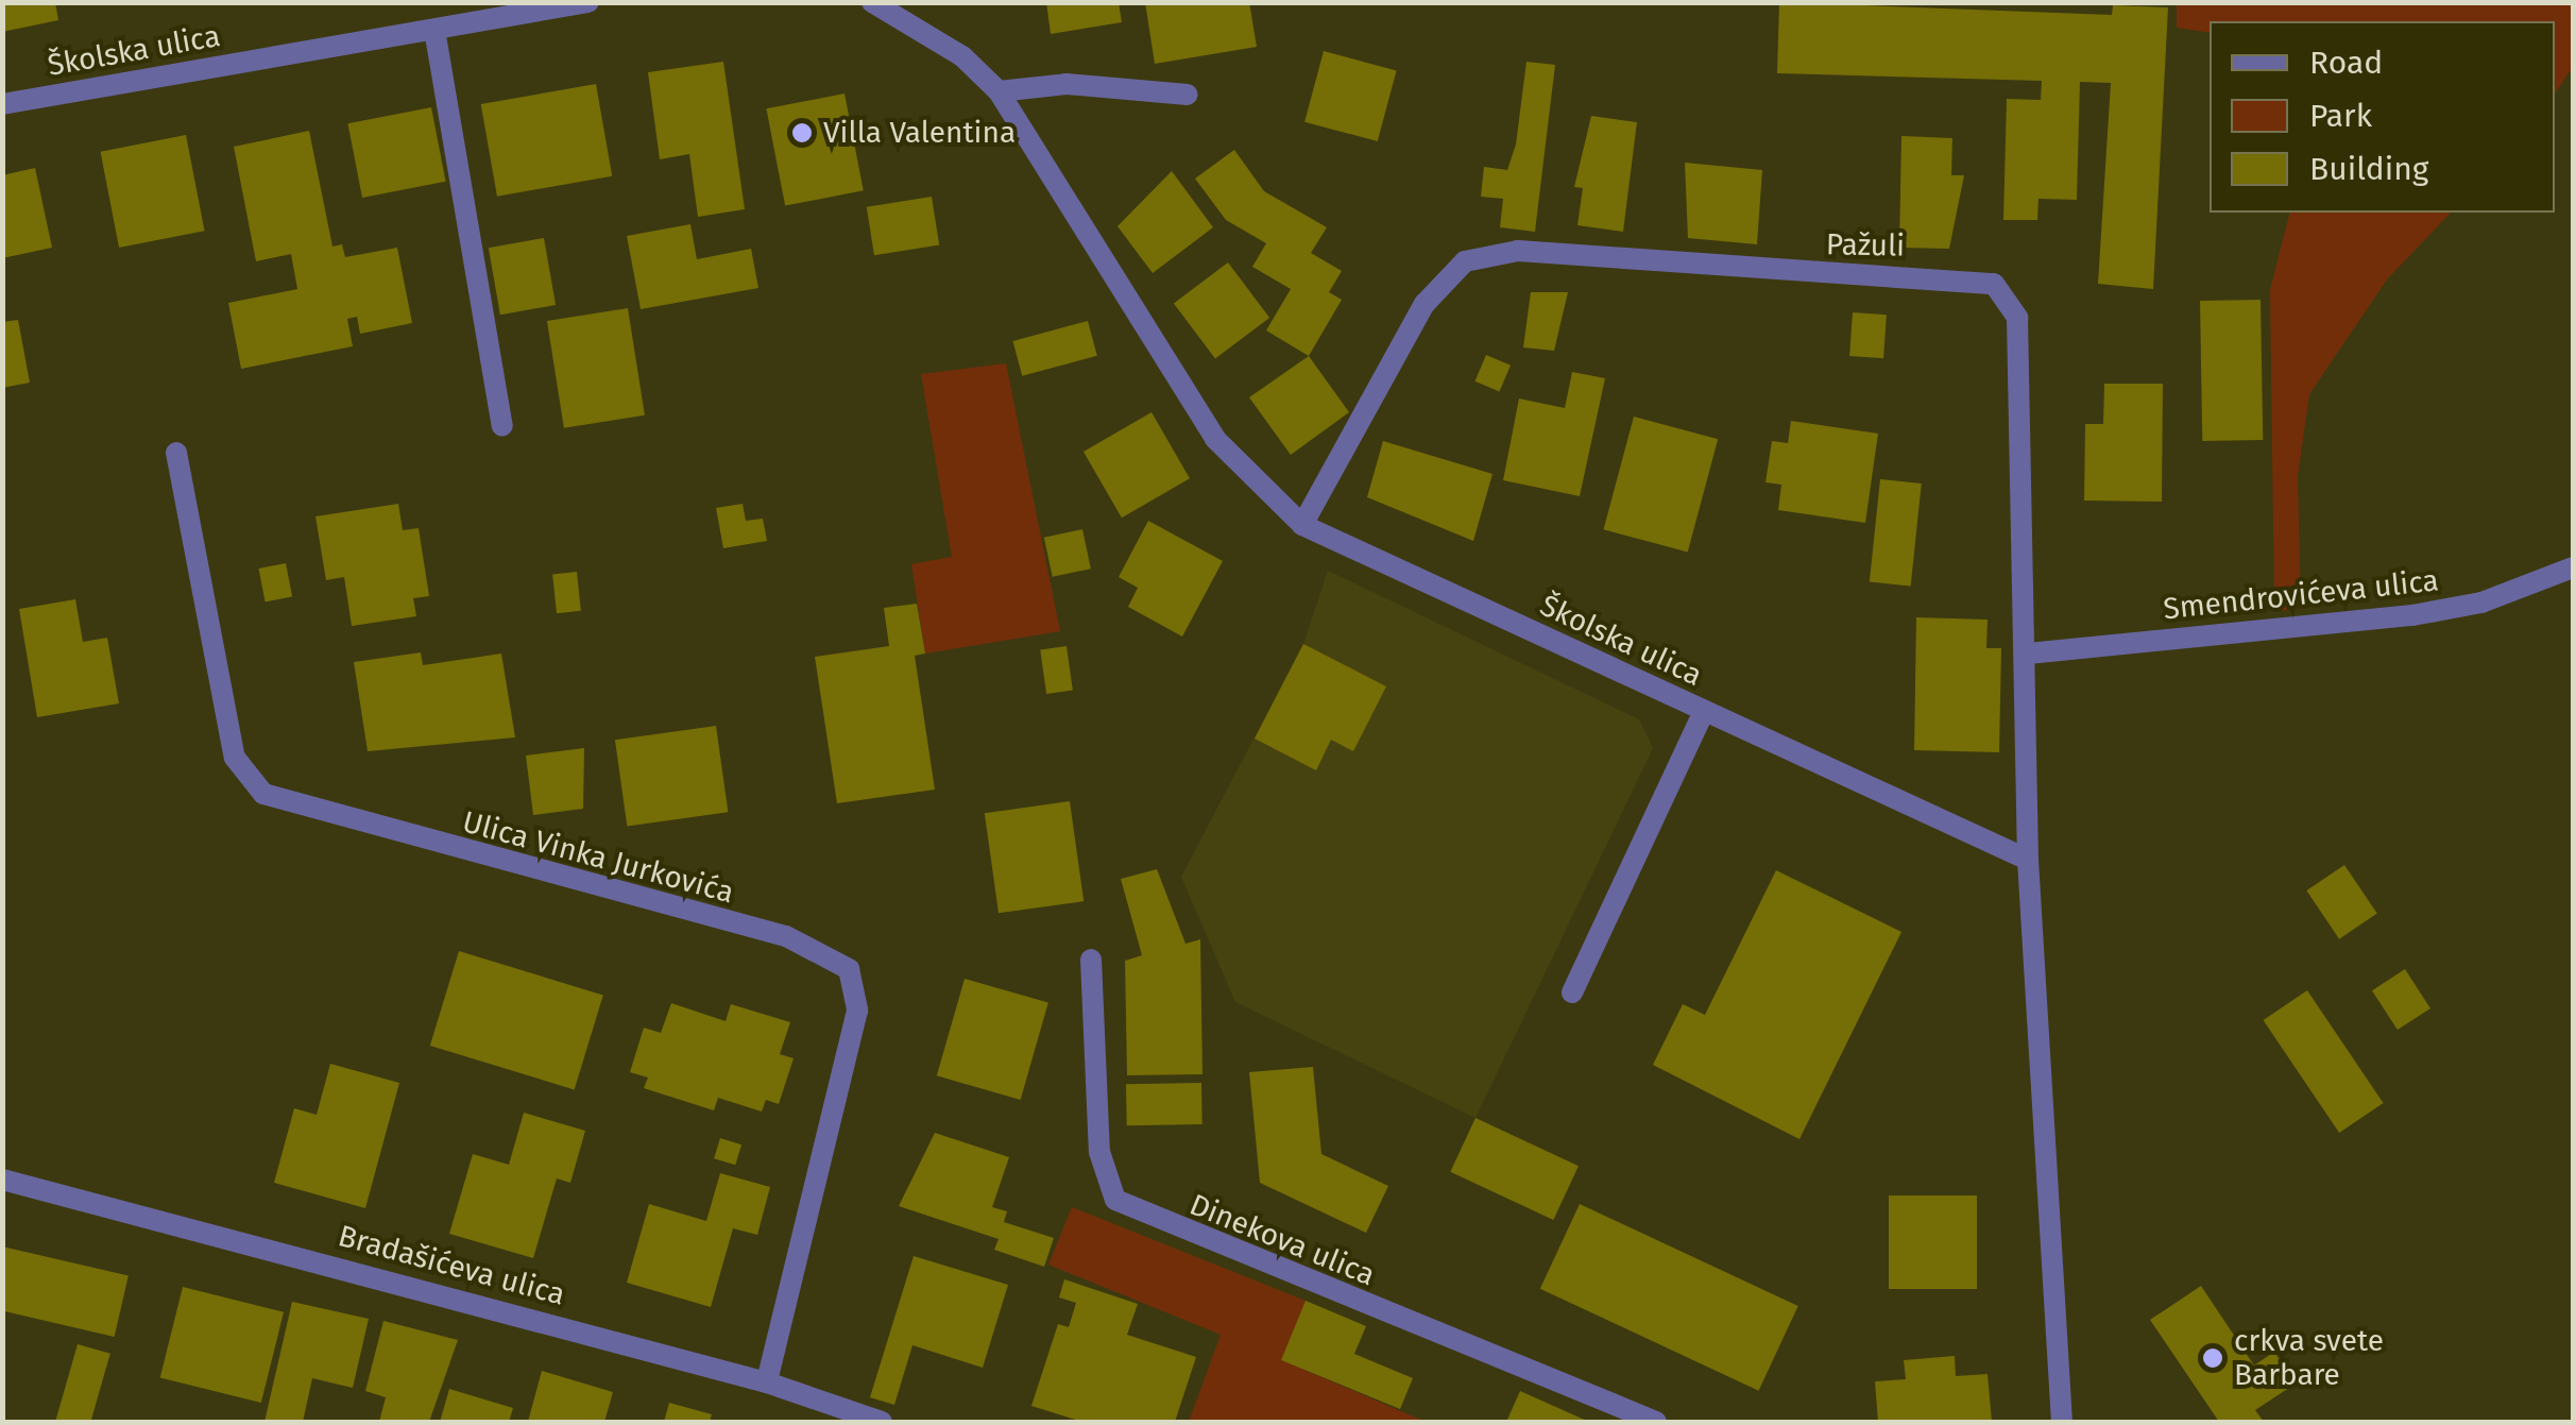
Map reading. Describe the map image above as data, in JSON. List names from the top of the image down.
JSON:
{
  "streets": {
    "street": [
      "Školska ulica",
      "Pažuli",
      "Smendrovićeva ulica",
      "Ulica Vinka Jurkovića",
      "Dinekova ulica",
      "Bradašićeva ulica"
    ]
  },
  "crossings": [
    ["Školska ulica", "Pažuli"],
    ["Pažuli", "Smendrovićeva ulica"],
    ["Ulica Vinka Jurkovića", "Bradašićeva ulica"]
  ],
  "places": ["Villa Valentina", "crkva svete Barbare"],
  "legend": ["Road", "Park", "Building"]
}
